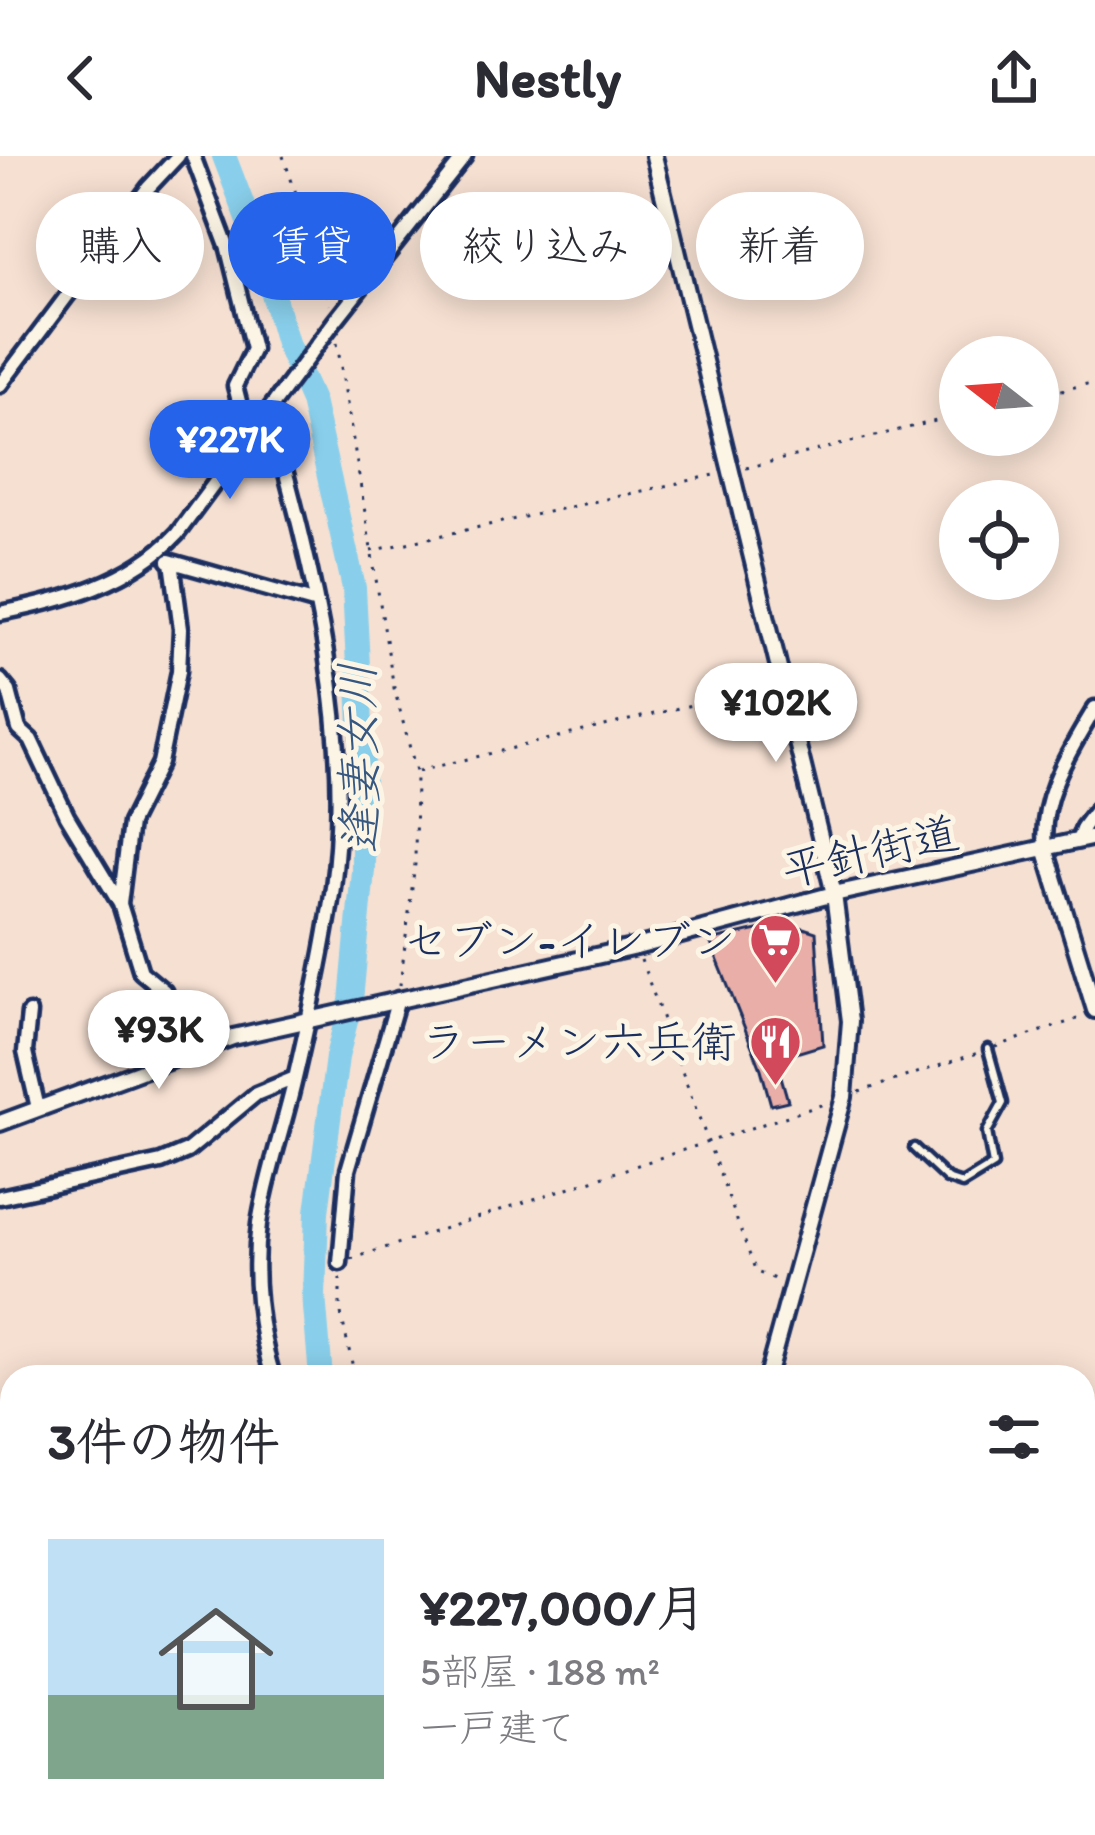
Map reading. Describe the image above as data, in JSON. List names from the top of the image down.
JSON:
{
  "streets": {
    "street": ["平針街道"]
  },
  "water": ["逢妻女川"],
  "places": {
    "supermarket": ["セブン-イレブン"],
    "restaurant": ["ラーメン六兵衛"]
  },
  "north": "left",
  "page": {
    "header": "Nestly",
    "chip": [
      "購入",
      "賃貸",
      "絞り込み",
      "新着"
    ],
    "price": ["¥227K", "¥102K", "¥93K"],
    "heading": "3件の物件",
    "list": [
      {
        "name": "¥227,000/月",
        "note": "5部屋 · 188 m² · 一戸建て"
      }
    ]
  }
}
